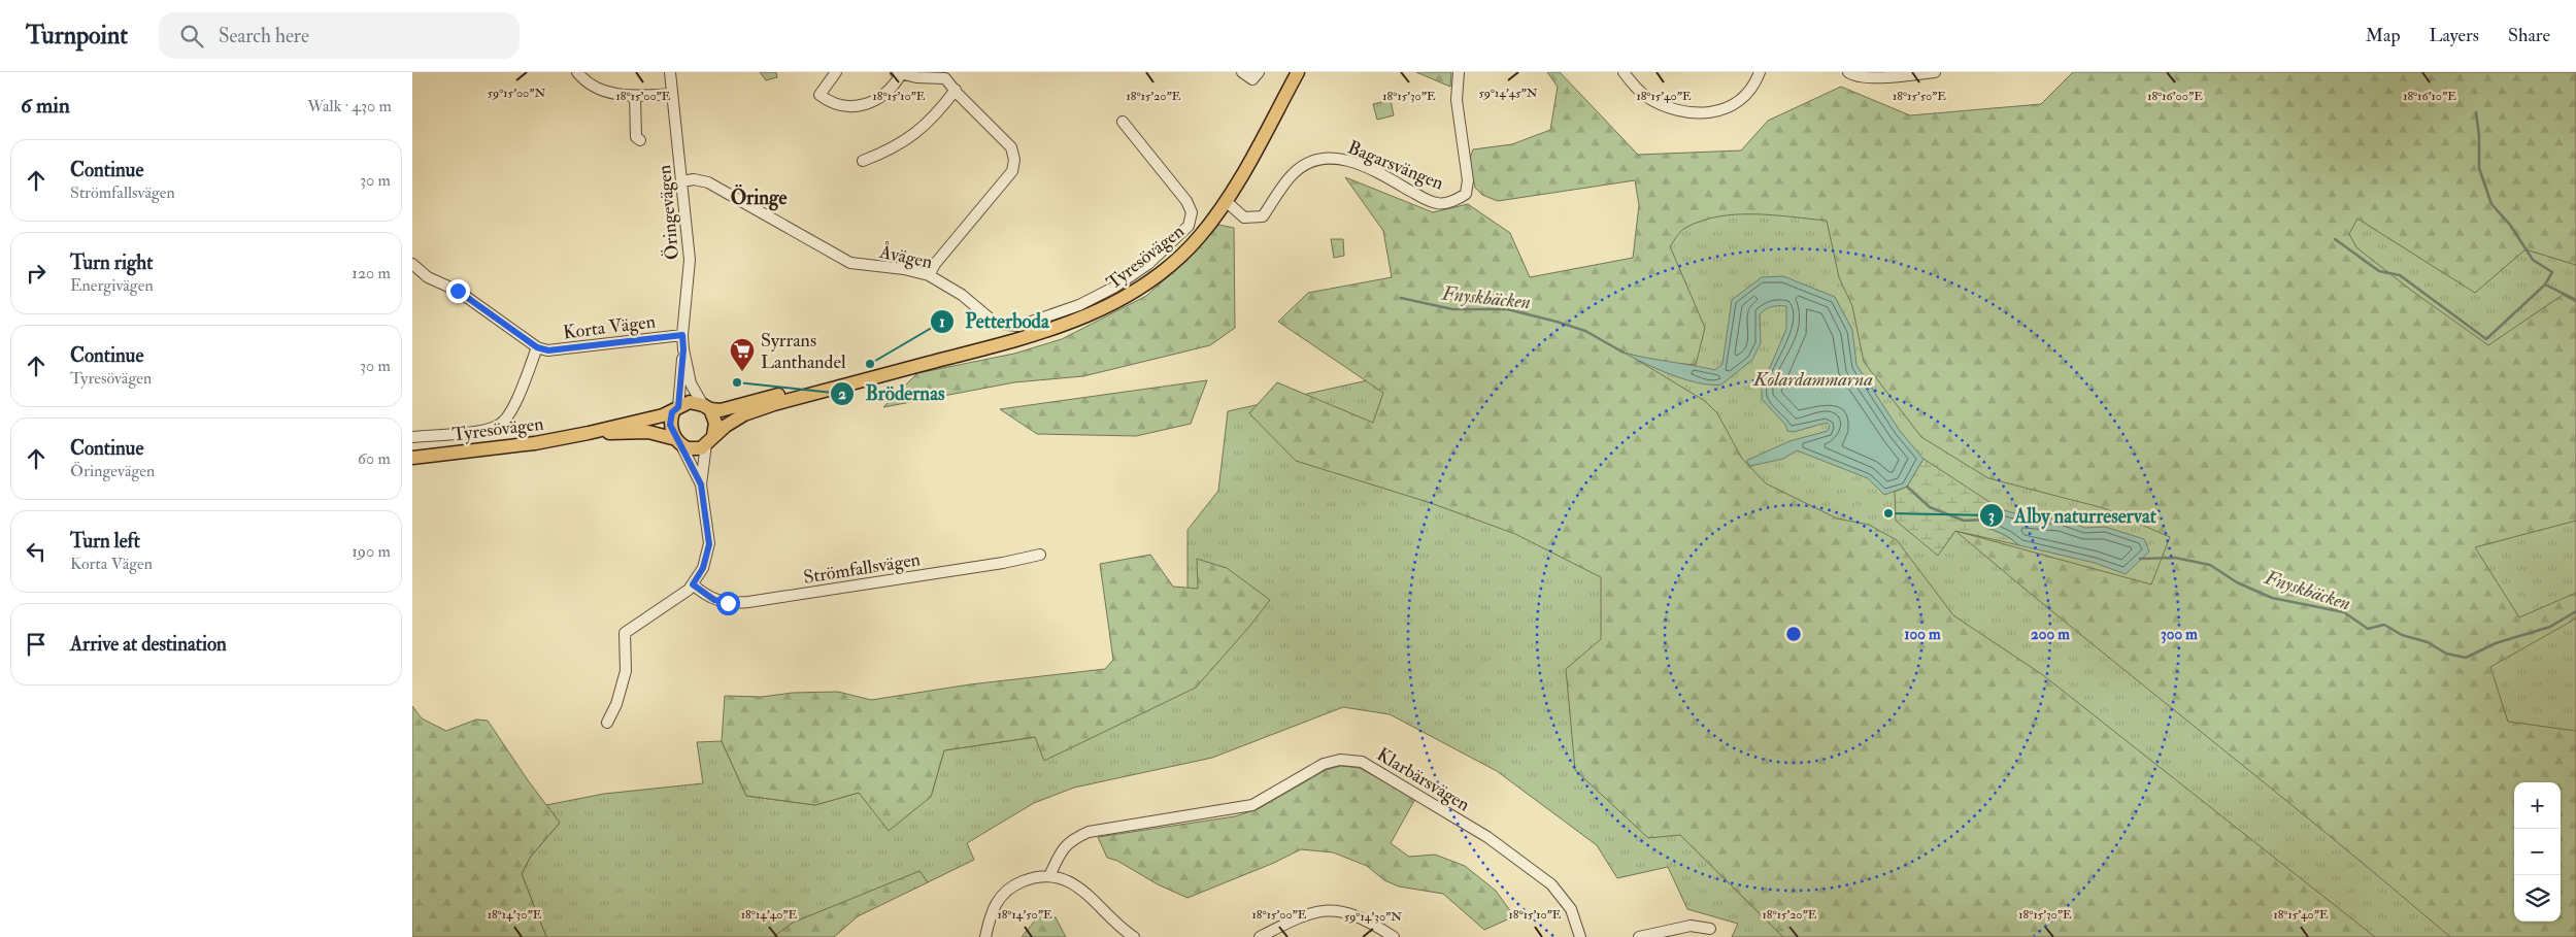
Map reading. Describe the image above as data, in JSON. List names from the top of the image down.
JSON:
{
  "streets": {
    "main road": ["Tyresövägen"],
    "street": [
      "Bagarsvängen",
      "Öringevägen",
      "Åvägen",
      "Korta Vägen",
      "Strömfallsvägen",
      "Klarbärsvägen"
    ]
  },
  "crossings": [
    ["Bagarsvängen", "Tyresövägen"],
    ["Öringevägen", "Åvägen"],
    ["Öringevägen", "Tyresövägen"],
    ["Öringevägen", "Korta Vägen"]
  ],
  "districts": ["Öringe"],
  "water": ["Fnyskbäcken", "Kolardammarna"],
  "places": {
    "other": ["Petterboda", "Brödernas", "Alby naturreservat"],
    "supermarket": ["Syrrans Lanthandel"]
  },
  "page": {
    "header": "Turnpoint",
    "search": "Search here",
    "nav": ["Map", "Layers", "Share"],
    "heading": ["6 min", "Walk · 430 m"],
    "list": [
      ["Continue", "Strömfallsvägen", "30 m"],
      ["Turn right", "Energivägen", "120 m"],
      ["Continue", "Tyresövägen", "30 m"],
      ["Continue", "Öringevägen", "60 m"],
      ["Turn left", "Korta Vägen", "190 m"],
      "Arrive at destination"
    ],
    "map_buttons": ["+", "−"]
  },
  "coordinates": [
    "59°15'00\"N",
    "59°14'45\"N",
    "18°15'00\"E",
    "18°15'10\"E",
    "18°15'20\"E",
    "18°15'30\"E",
    "18°15'40\"E",
    "18°15'50\"E",
    "18°16'00\"E",
    "18°16'10\"E",
    "18°14'30\"E",
    "18°14'40\"E",
    "18°14'50\"E",
    "59°14'30\"N"
  ],
  "rings": ["100 m", "200 m", "300 m"]
}
